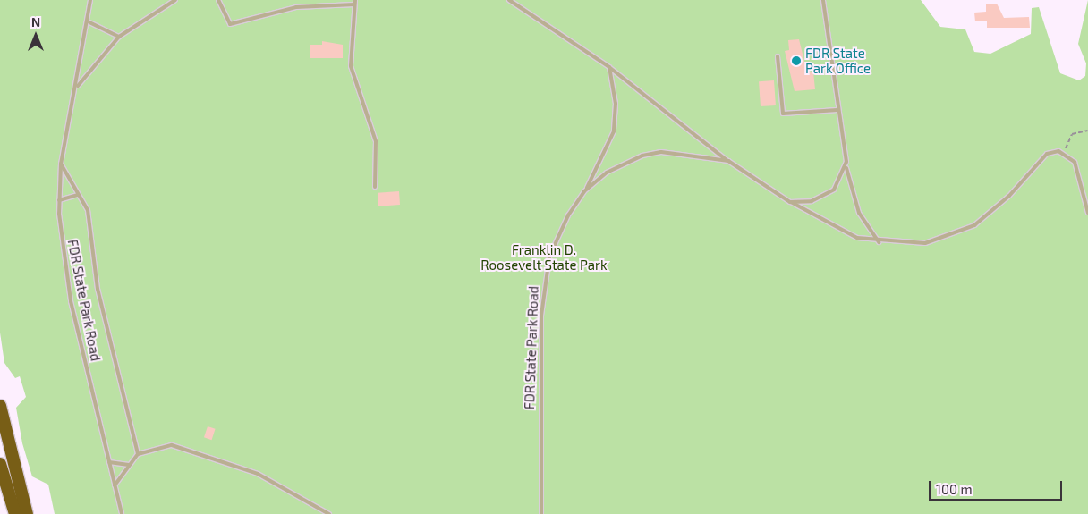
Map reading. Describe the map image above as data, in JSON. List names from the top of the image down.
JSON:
{
  "streets": {
    "lane": ["FDR State Park Road"]
  },
  "parks": ["Franklin D. Roosevelt State Park"],
  "places": ["FDR State Park Office"],
  "scale_bar": "100 m",
  "north": "top"
}
